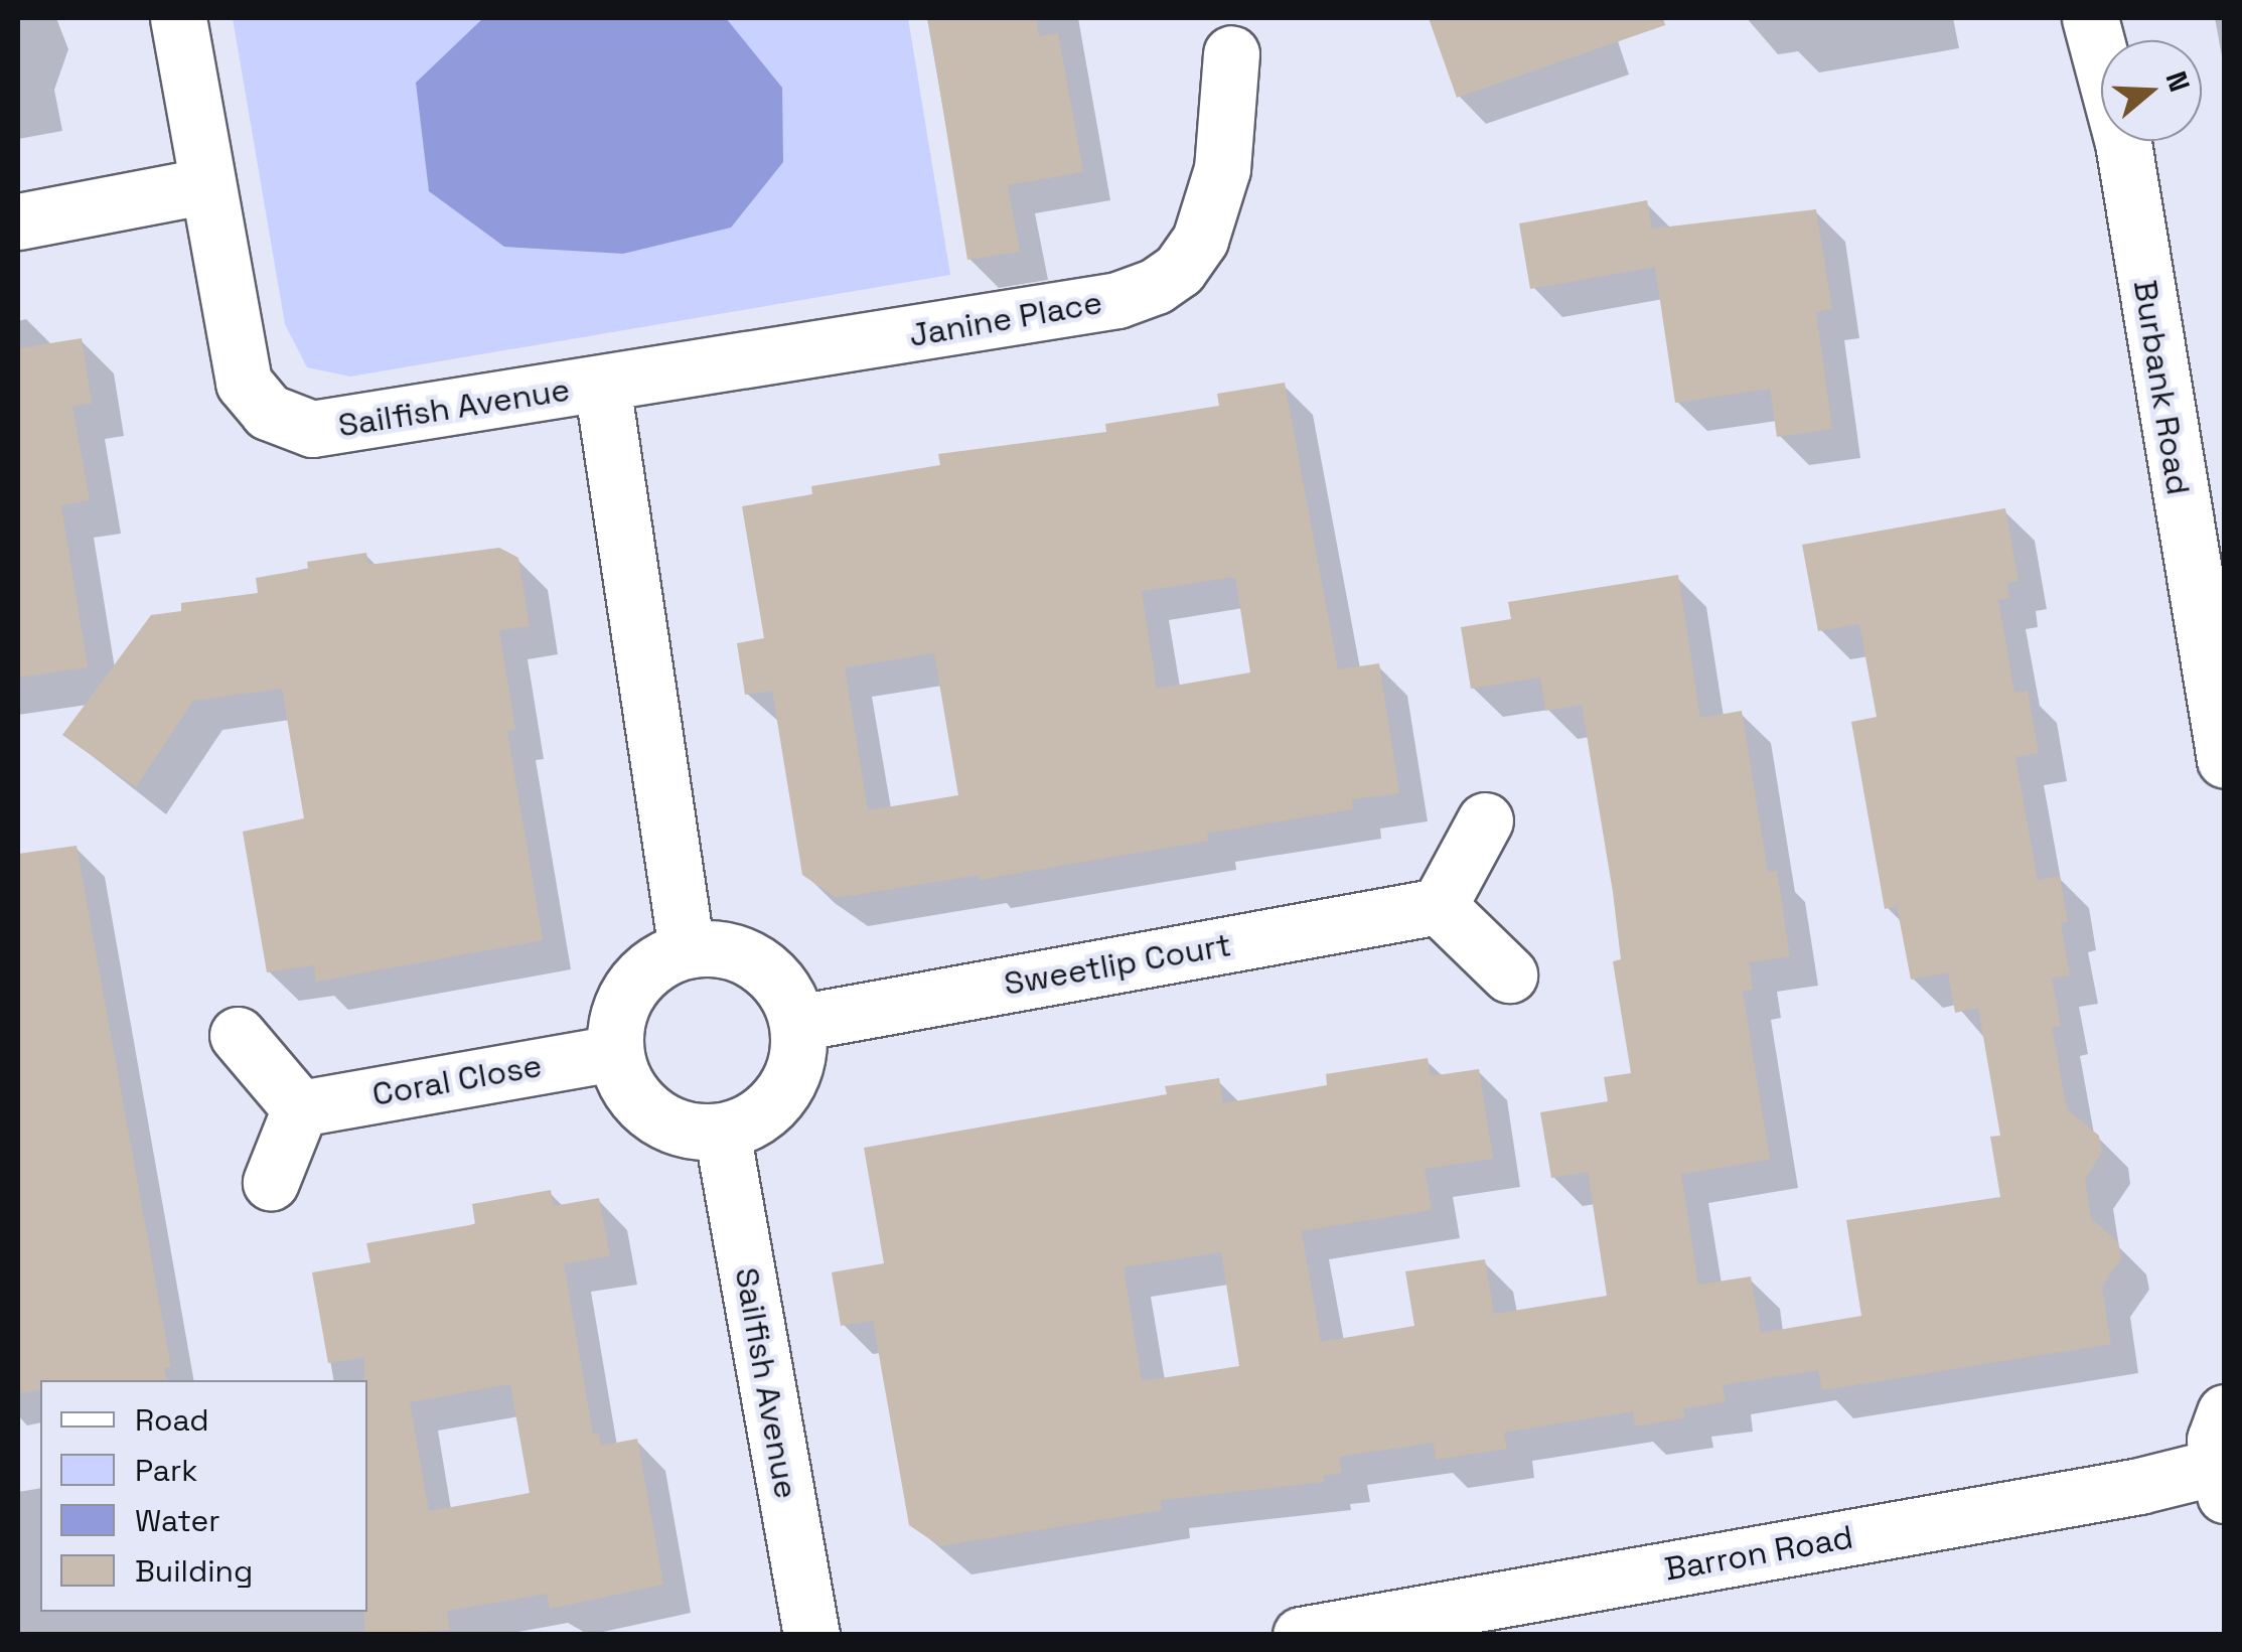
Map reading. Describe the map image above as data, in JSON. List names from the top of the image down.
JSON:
{
  "streets": {
    "street": [
      "Janine Place",
      "Burbank Road",
      "Sailfish Avenue",
      "Sweetlip Court",
      "Coral Close",
      "Barron Road"
    ]
  },
  "crossings": [
    ["Janine Place", "Sailfish Avenue"],
    ["Sailfish Avenue", "Sweetlip Court"],
    ["Sailfish Avenue", "Coral Close"],
    ["Sweetlip Court", "Coral Close"]
  ],
  "legend": [
    "Road",
    "Park",
    "Water",
    "Building"
  ],
  "north": "right"
}
